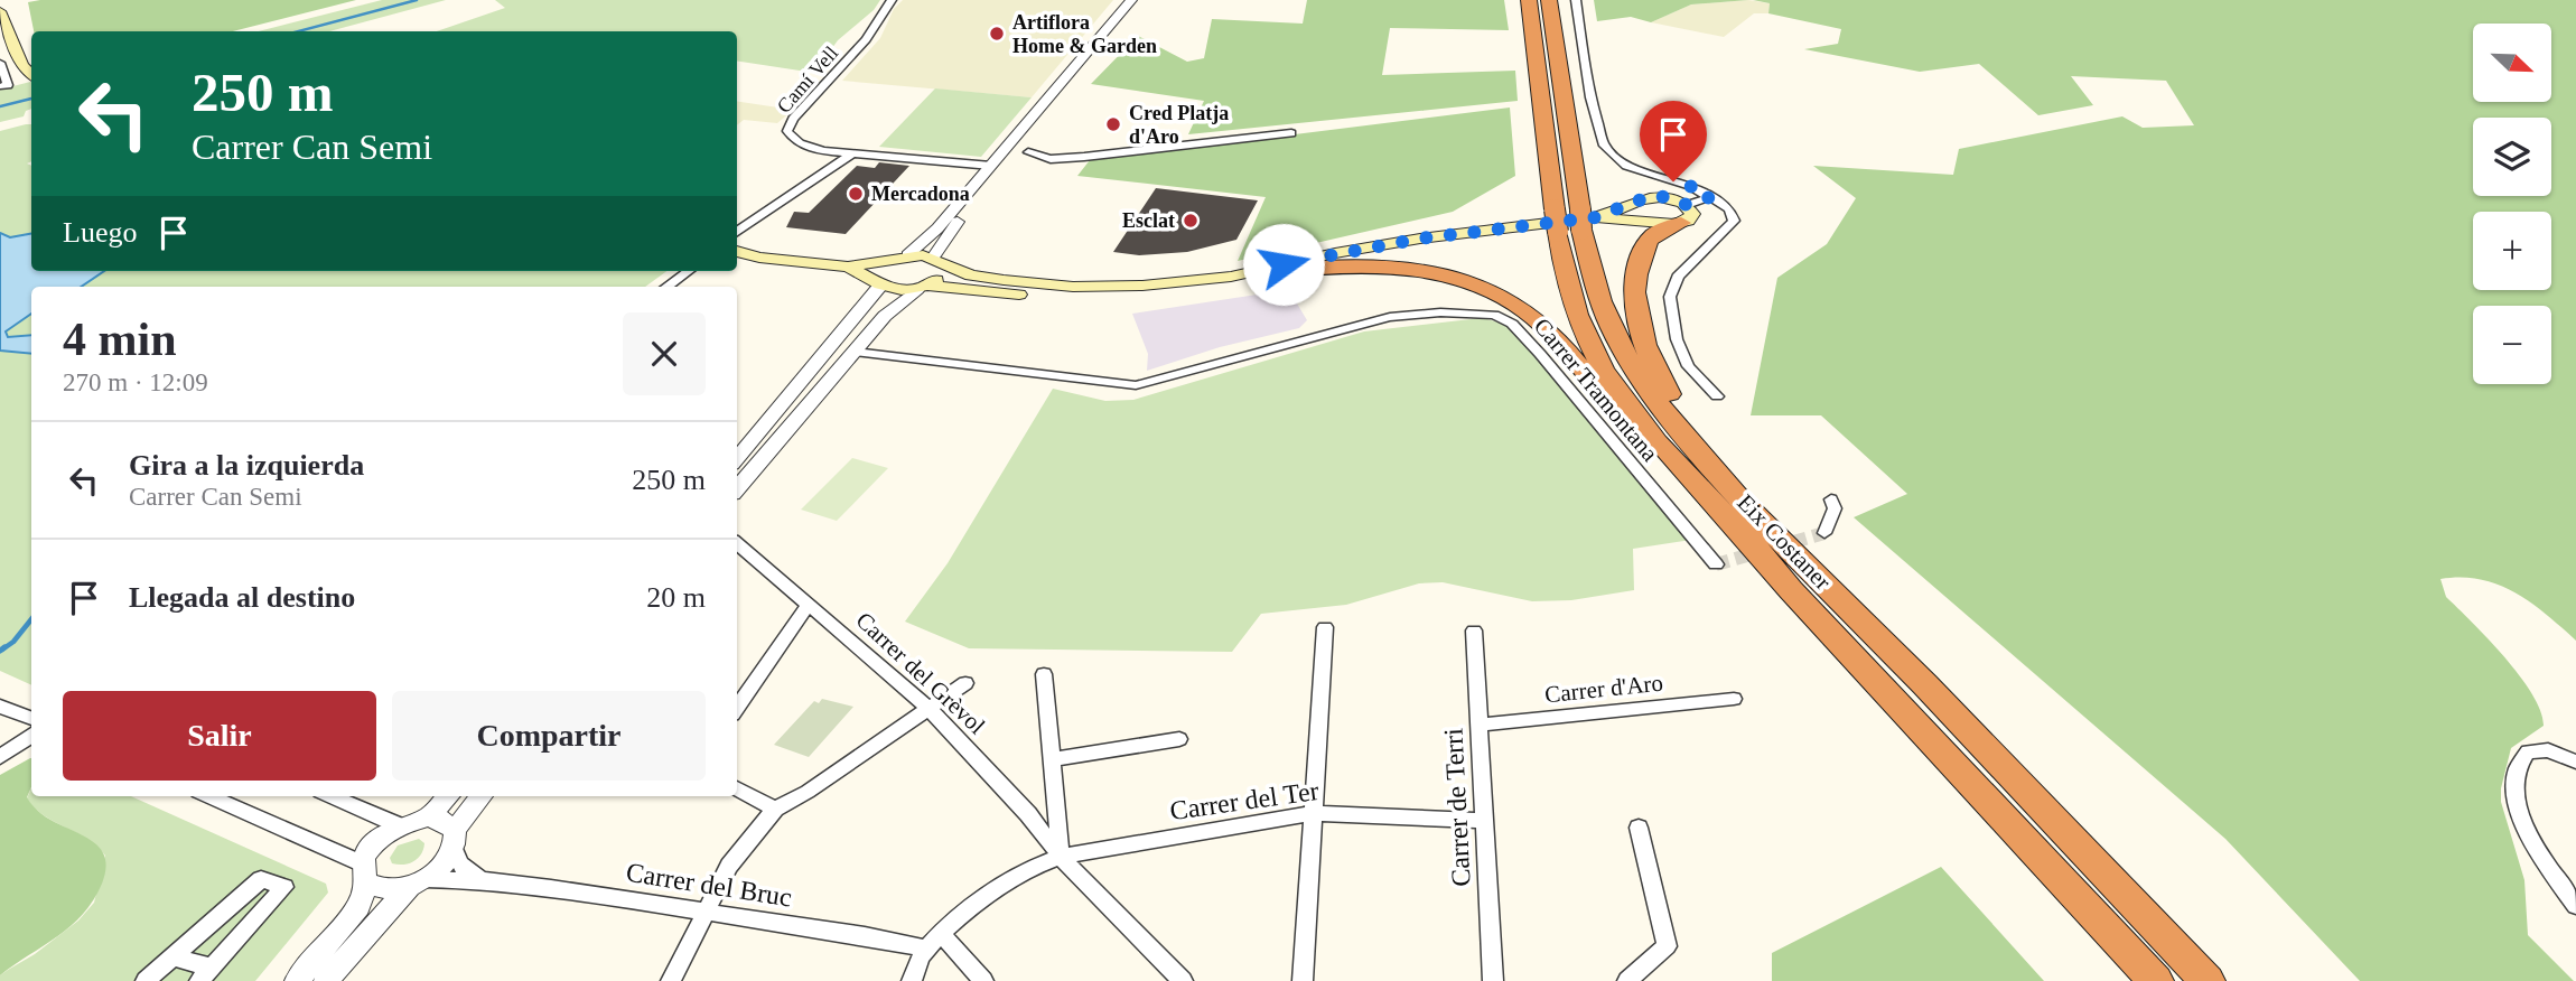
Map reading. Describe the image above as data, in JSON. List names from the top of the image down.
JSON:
{
  "streets": {
    "highway": ["Eix Costaner"],
    "street": [
      "Camí Vell",
      "Carrer Tramontana",
      "Carrer del Grèvol",
      "Carrer d'Aro",
      "Carrer del Ter",
      "Carrer de Terri",
      "Carrer del Bruc"
    ]
  },
  "crossings": [
    ["Carrer del Grèvol", "Carrer del Ter"],
    ["Carrer d'Aro", "Carrer de Terri"],
    ["Carrer del Ter", "Carrer de Terri"],
    ["Carrer del Ter", "Carrer del Bruc"]
  ],
  "places": [
    "Artiflora Home & Garden",
    "Cred Platja d'Aro",
    "Mercadona",
    "Esclat"
  ],
  "north": "bottom right",
  "page": {
    "map_buttons": ["+", "−"],
    "turn": ["250 m", "Carrer Can Semi"],
    "then": "Luego",
    "heading": ["4 min", "270 m · 12:09"],
    "list": [
      {
        "name": "Gira a la izquierda",
        "note": "Carrer Can Semi",
        "value": "250 m"
      },
      {
        "name": "Llegada al destino",
        "value": "20 m"
      }
    ],
    "buttons": ["Salir", "Compartir"]
  }
}
